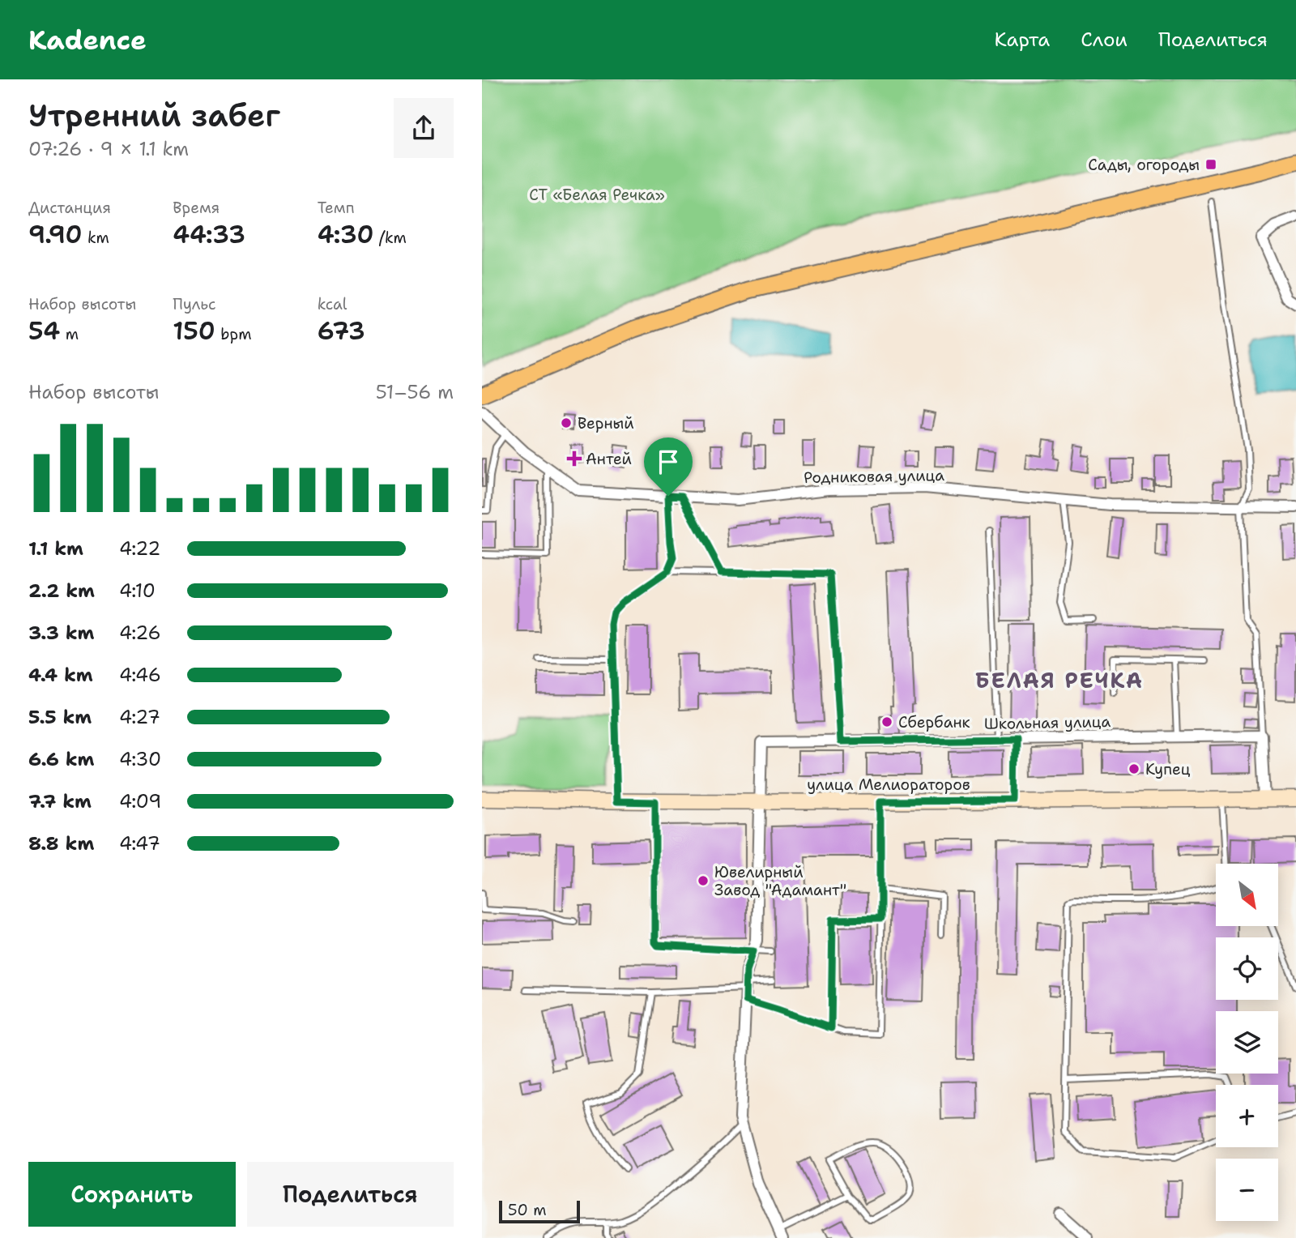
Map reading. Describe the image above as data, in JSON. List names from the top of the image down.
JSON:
{
  "streets": {
    "street": ["Родниковая улица", "Школьная улица", "улица Мелиораторов"]
  },
  "crossings": [
    ["Школьная улица", "улица Мелиораторов"]
  ],
  "districts": ["БЕЛАЯ РЕЧКА"],
  "parks": ["СТ «Белая Речка»"],
  "places": {
    "transit": ["Сады, огороды"],
    "other": [
      "Верный",
      "Сбербанк",
      "Купец",
      "Ювелирный Завод \"Адамант\""
    ],
    "health": ["Антей"]
  },
  "scale_bar": "50 m",
  "north": "bottom right",
  "page": {
    "header": "Kadence",
    "nav": ["Карта", "Слои", "Поделиться"],
    "heading": ["Утренний забег", "07:26 · 9 × 1.1 km"],
    "stats": [
      ["Дистанция", "9.90 km"],
      ["Время", "44:33"],
      ["Темп", "4:30 /km"],
      ["Набор высоты", "54 m"],
      ["Пульс", "150 bpm"],
      ["kcal", "673"]
    ],
    "chart": ["Набор высоты", "51–56 m"],
    "list": [
      {
        "name": "1.1 km",
        "note": "4:22"
      },
      {
        "name": "2.2 km",
        "note": "4:10"
      },
      {
        "name": "3.3 km",
        "note": "4:26"
      },
      {
        "name": "4.4 km",
        "note": "4:46"
      },
      {
        "name": "5.5 km",
        "note": "4:27"
      },
      {
        "name": "6.6 km",
        "note": "4:30"
      },
      {
        "name": "7.7 km",
        "note": "4:09"
      },
      {
        "name": "8.8 km",
        "note": "4:47"
      }
    ],
    "map_buttons": ["+", "−"],
    "buttons": ["Сохранить", "Поделиться"],
    "scale": "50 m"
  }
}
